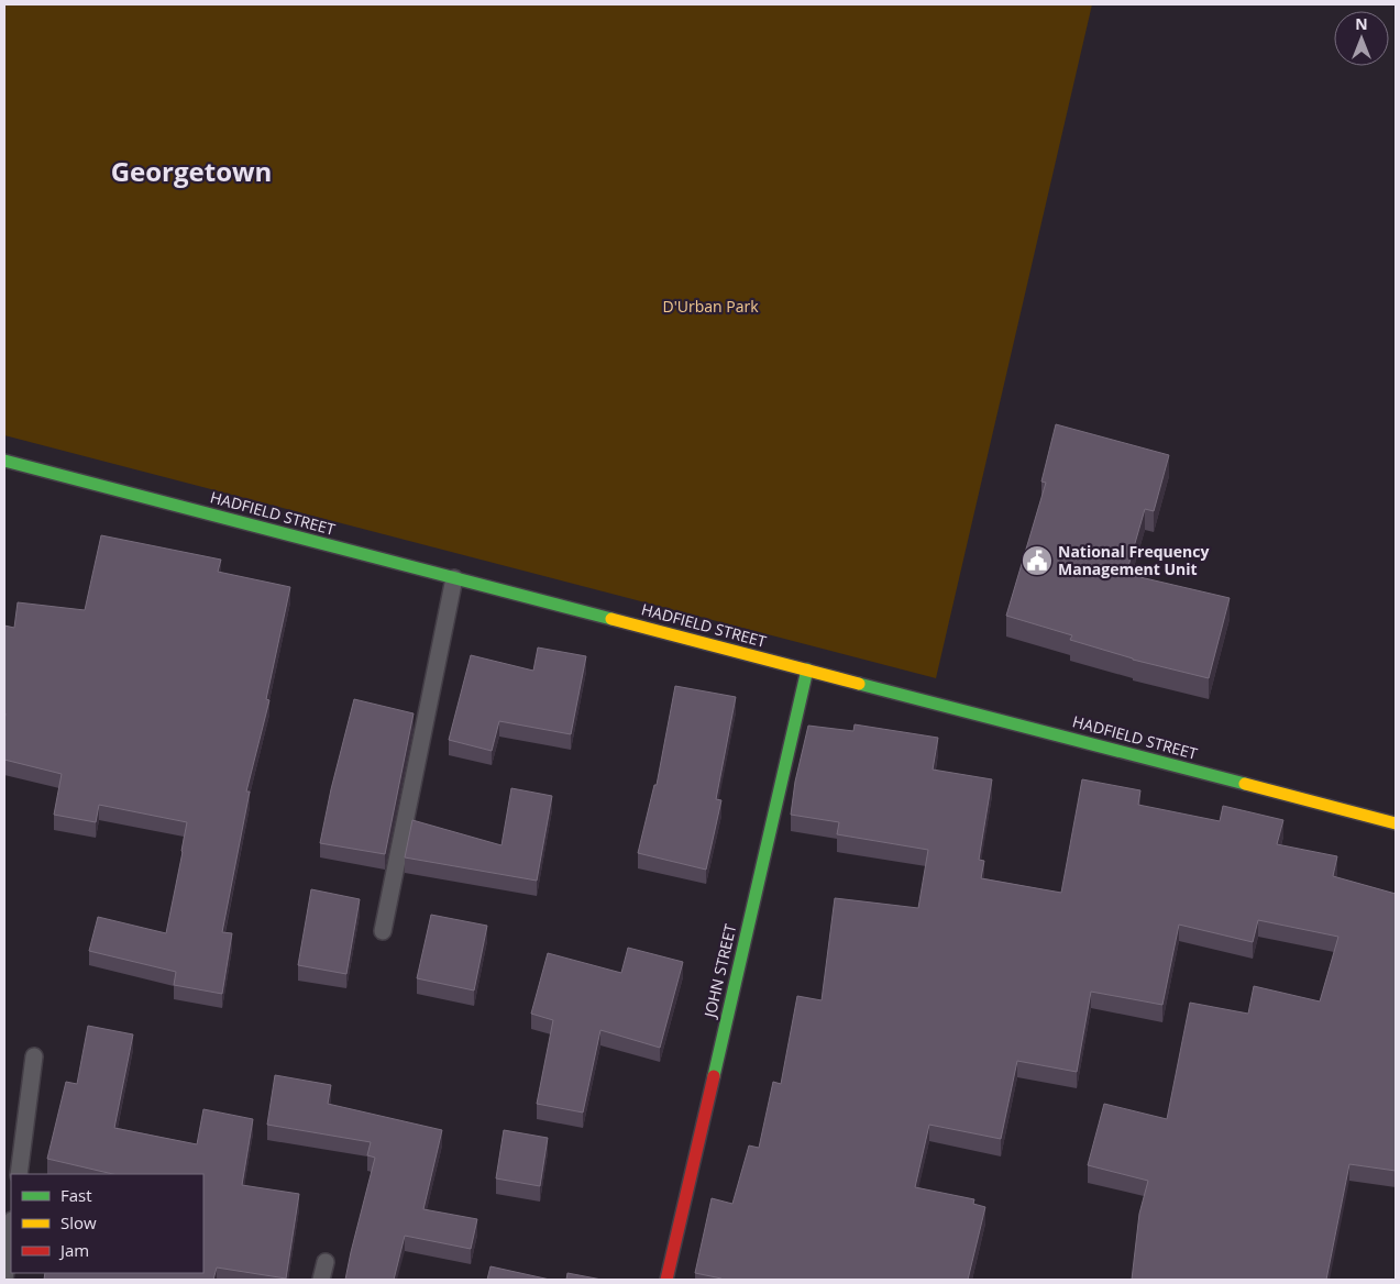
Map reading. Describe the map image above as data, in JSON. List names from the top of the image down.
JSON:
{
  "streets": {
    "street": ["HADFIELD STREET", "JOHN STREET"]
  },
  "crossings": [
    ["HADFIELD STREET", "JOHN STREET"]
  ],
  "districts": ["Georgetown"],
  "parks": ["D'Urban Park"],
  "places": {
    "public building": ["National Frequency Management Unit"]
  },
  "legend": ["Fast", "Slow", "Jam"],
  "north": "top"
}
